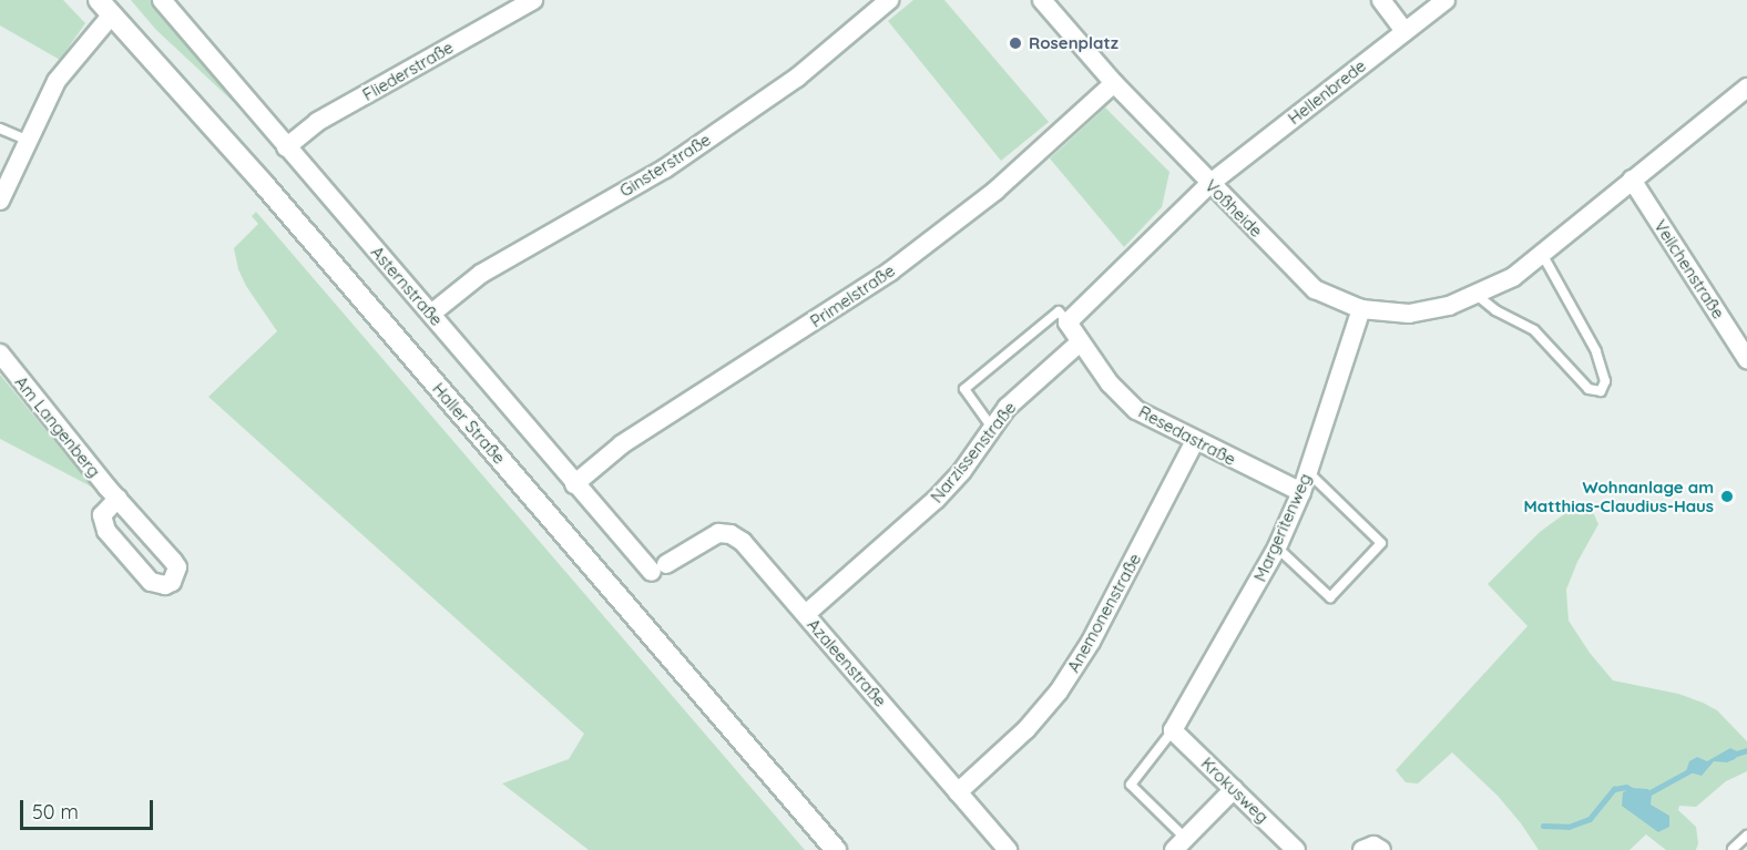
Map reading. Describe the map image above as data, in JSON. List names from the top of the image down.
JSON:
{
  "streets": {
    "main road": ["Haller Straße"],
    "street": [
      "Fliederstraße",
      "Hellenbrede",
      "Ginsterstraße",
      "Voßheide",
      "Veilchenstraße",
      "Asternstraße",
      "Primelstraße",
      "Am Langenberg",
      "Resedastraße",
      "Narzissenstraße",
      "Margeritenweg",
      "Anemonenstraße",
      "Azaleenstraße",
      "Krokusweg"
    ]
  },
  "crossings": [
    ["Fliederstraße", "Asternstraße"],
    ["Hellenbrede", "Voßheide"],
    ["Ginsterstraße", "Asternstraße"],
    ["Voßheide", "Veilchenstraße"],
    ["Voßheide", "Primelstraße"],
    ["Voßheide", "Margeritenweg"],
    ["Asternstraße", "Primelstraße"],
    ["Asternstraße", "Azaleenstraße"],
    ["Resedastraße", "Narzissenstraße"],
    ["Resedastraße", "Margeritenweg"],
    ["Resedastraße", "Anemonenstraße"],
    ["Narzissenstraße", "Azaleenstraße"],
    ["Margeritenweg", "Krokusweg"],
    ["Anemonenstraße", "Azaleenstraße"]
  ],
  "places": ["Rosenplatz", "Wohnanlage am Matthias-Claudius-Haus"],
  "scale_bar": "50 m"
}
